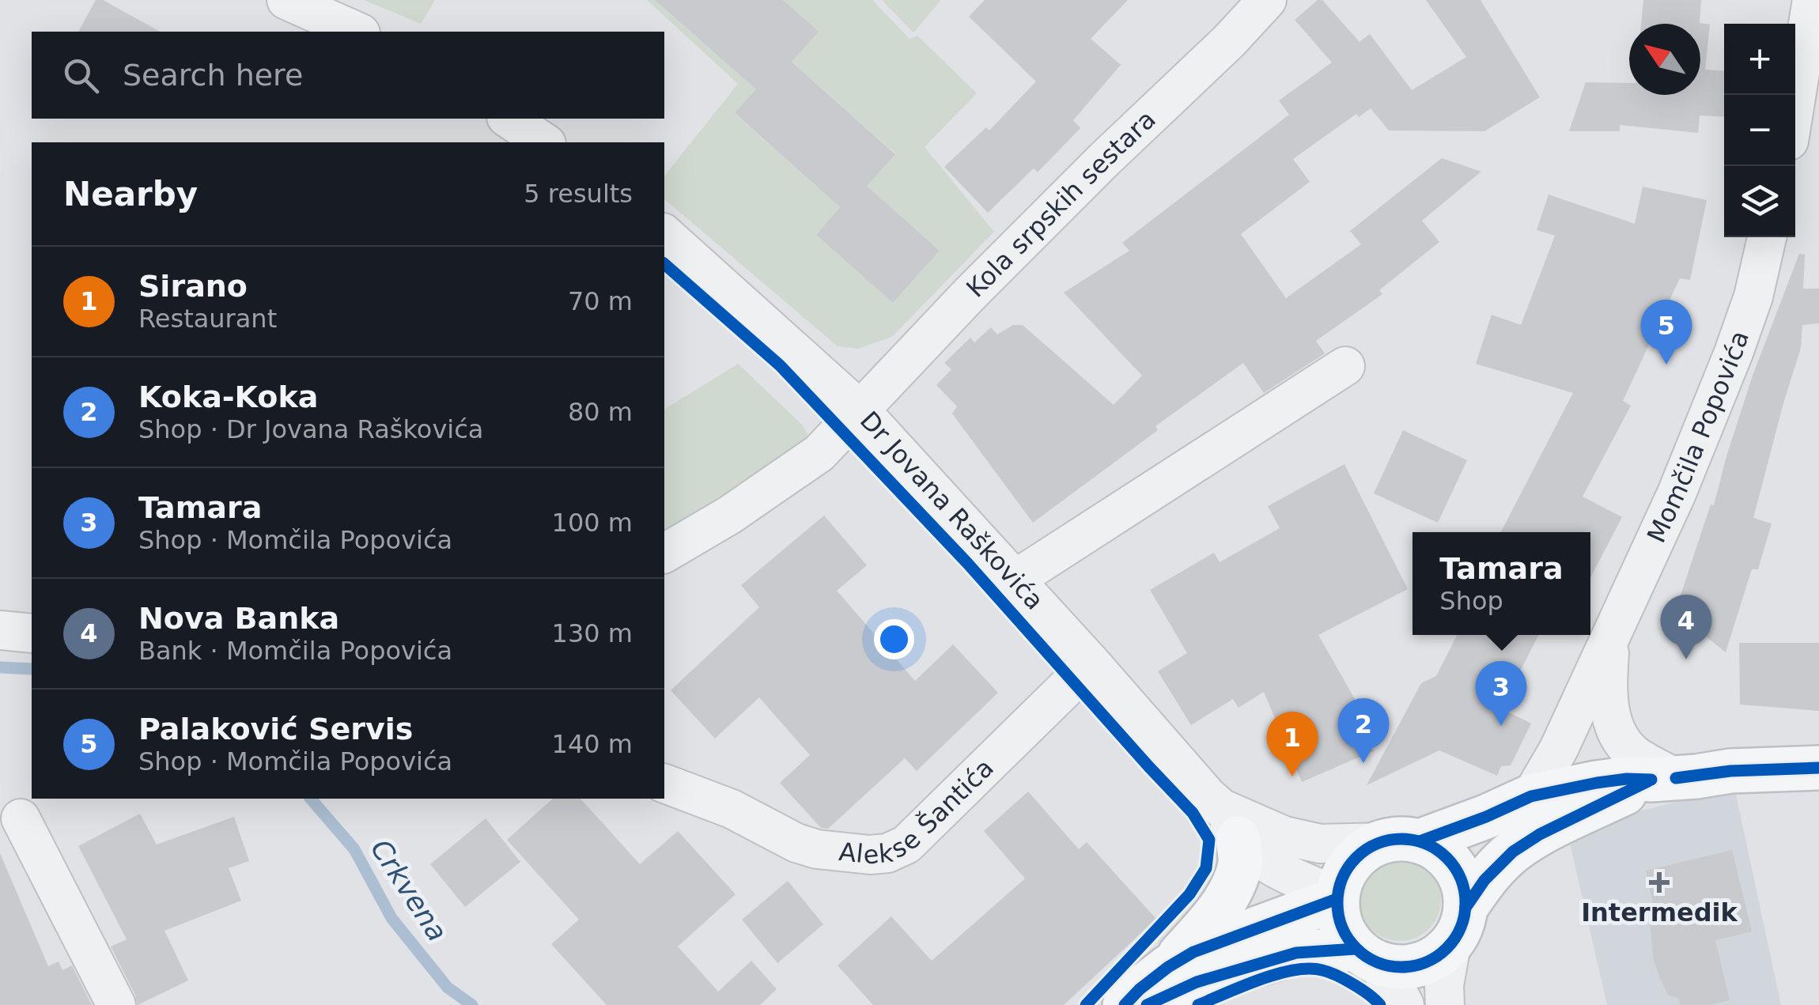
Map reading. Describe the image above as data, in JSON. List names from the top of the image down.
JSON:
{
  "streets": {
    "street": [
      "Kola srpskih sestara",
      "Momčila Popovića",
      "Dr Jovana Raškovića",
      "Alekse Šantića"
    ]
  },
  "crossings": [
    ["Kola srpskih sestara", "Dr Jovana Raškovića"],
    ["Dr Jovana Raškovića", "Alekse Šantića"]
  ],
  "water": ["Crkvena"],
  "places": {
    "health": ["Intermedik"]
  },
  "north": "top left",
  "page": {
    "map_buttons": ["+", "−"],
    "search": "Search here",
    "heading": ["Nearby", "5 results"],
    "list": [
      {
        "mark": "1",
        "name": "Sirano",
        "note": "Restaurant",
        "value": "70 m"
      },
      {
        "mark": "2",
        "name": "Koka-Koka",
        "note": "Shop · Dr Jovana Raškovića",
        "value": "80 m"
      },
      {
        "mark": "3",
        "name": "Tamara",
        "note": "Shop · Momčila Popovića",
        "value": "100 m"
      },
      {
        "mark": "4",
        "name": "Nova Banka",
        "note": "Bank · Momčila Popovića",
        "value": "130 m"
      },
      {
        "mark": "5",
        "name": "Palaković Servis",
        "note": "Shop · Momčila Popovića",
        "value": "140 m"
      }
    ],
    "pins": [
      "5",
      "4",
      "3",
      "2",
      "1"
    ],
    "popup": ["Tamara", "Shop"]
  }
}
